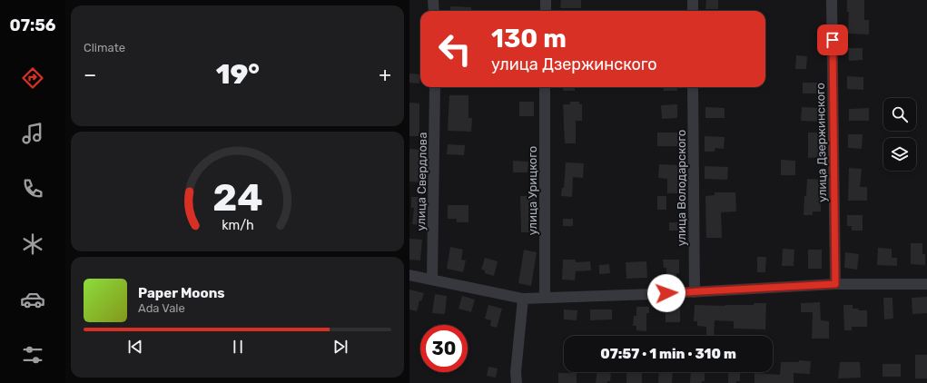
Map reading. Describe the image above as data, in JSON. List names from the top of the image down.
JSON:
{
  "streets": {
    "street": [
      "улица Дзержинского",
      "улица Свердлова",
      "улица Володарского",
      "улица Урицкого"
    ]
  },
  "page": {
    "tabs": "07:56",
    "tile": "Climate",
    "turn": ["130 m", "улица Дзержинского"],
    "heat": ["−", "19°", "+"],
    "song": ["Paper Moons", "Ada Vale"],
    "limit": "30",
    "trip": "07:57 · 1 min · 310 m",
    "gauge": ["24", "km/h"]
  }
}
